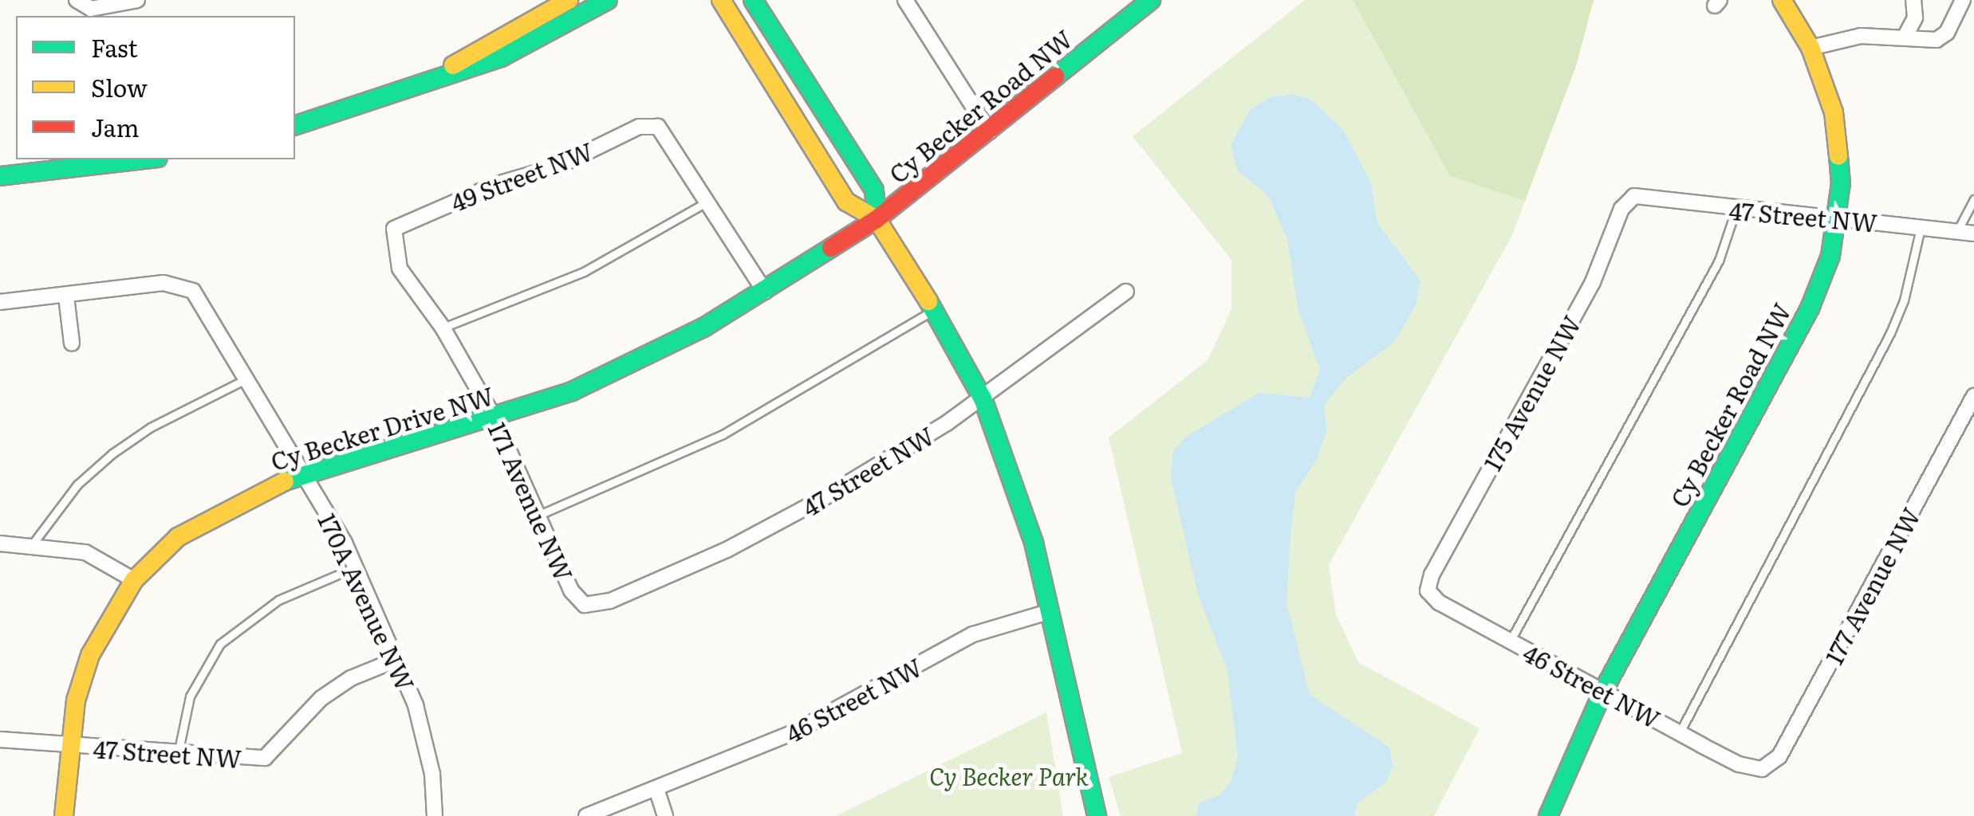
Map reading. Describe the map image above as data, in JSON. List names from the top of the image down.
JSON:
{
  "streets": {
    "street": [
      "Cy Becker Road NW",
      "49 Street NW",
      "47 Street NW",
      "175 Avenue NW",
      "Cy Becker Drive NW",
      "171 Avenue NW",
      "177 Avenue NW",
      "170A Avenue NW",
      "46 Street NW"
    ]
  },
  "crossings": [
    ["Cy Becker Road NW", "47 Street NW"],
    ["Cy Becker Road NW", "Cy Becker Drive NW"],
    ["Cy Becker Road NW", "46 Street NW"],
    ["49 Street NW", "171 Avenue NW"],
    ["47 Street NW", "175 Avenue NW"],
    ["47 Street NW", "Cy Becker Drive NW"],
    ["47 Street NW", "171 Avenue NW"],
    ["47 Street NW", "170A Avenue NW"],
    ["175 Avenue NW", "46 Street NW"],
    ["Cy Becker Drive NW", "171 Avenue NW"],
    ["Cy Becker Drive NW", "170A Avenue NW"],
    ["177 Avenue NW", "46 Street NW"]
  ],
  "parks": ["Cy Becker Park"],
  "legend": ["Fast", "Slow", "Jam"]
}
